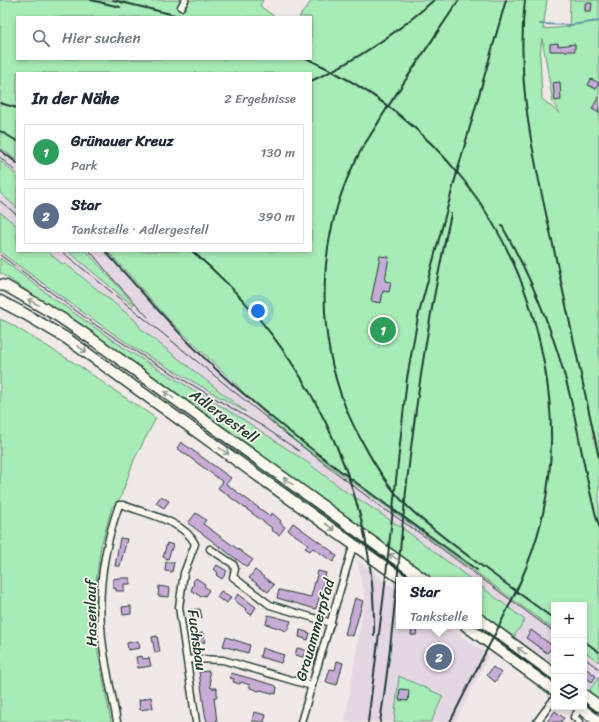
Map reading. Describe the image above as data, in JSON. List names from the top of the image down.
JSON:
{
  "streets": {
    "main road": ["Adlergestell"],
    "street": ["Hasenlauf", "Grauammerpfad", "Fuchsbau"]
  },
  "crossings": [
    ["Adlergestell", "Grauammerpfad"],
    ["Hasenlauf", "Fuchsbau"]
  ],
  "page": {
    "search": "Hier suchen",
    "heading": ["In der Nähe", "2 Ergebnisse"],
    "list": [
      {
        "mark": "1",
        "name": "Grünauer Kreuz",
        "note": "Park",
        "value": "130 m"
      },
      {
        "mark": "2",
        "name": "Star",
        "note": "Tankstelle · Adlergestell",
        "value": "390 m"
      }
    ],
    "pins": ["1", "2"],
    "popup": ["Star", "Tankstelle"],
    "map_buttons": ["+", "−"]
  }
}
